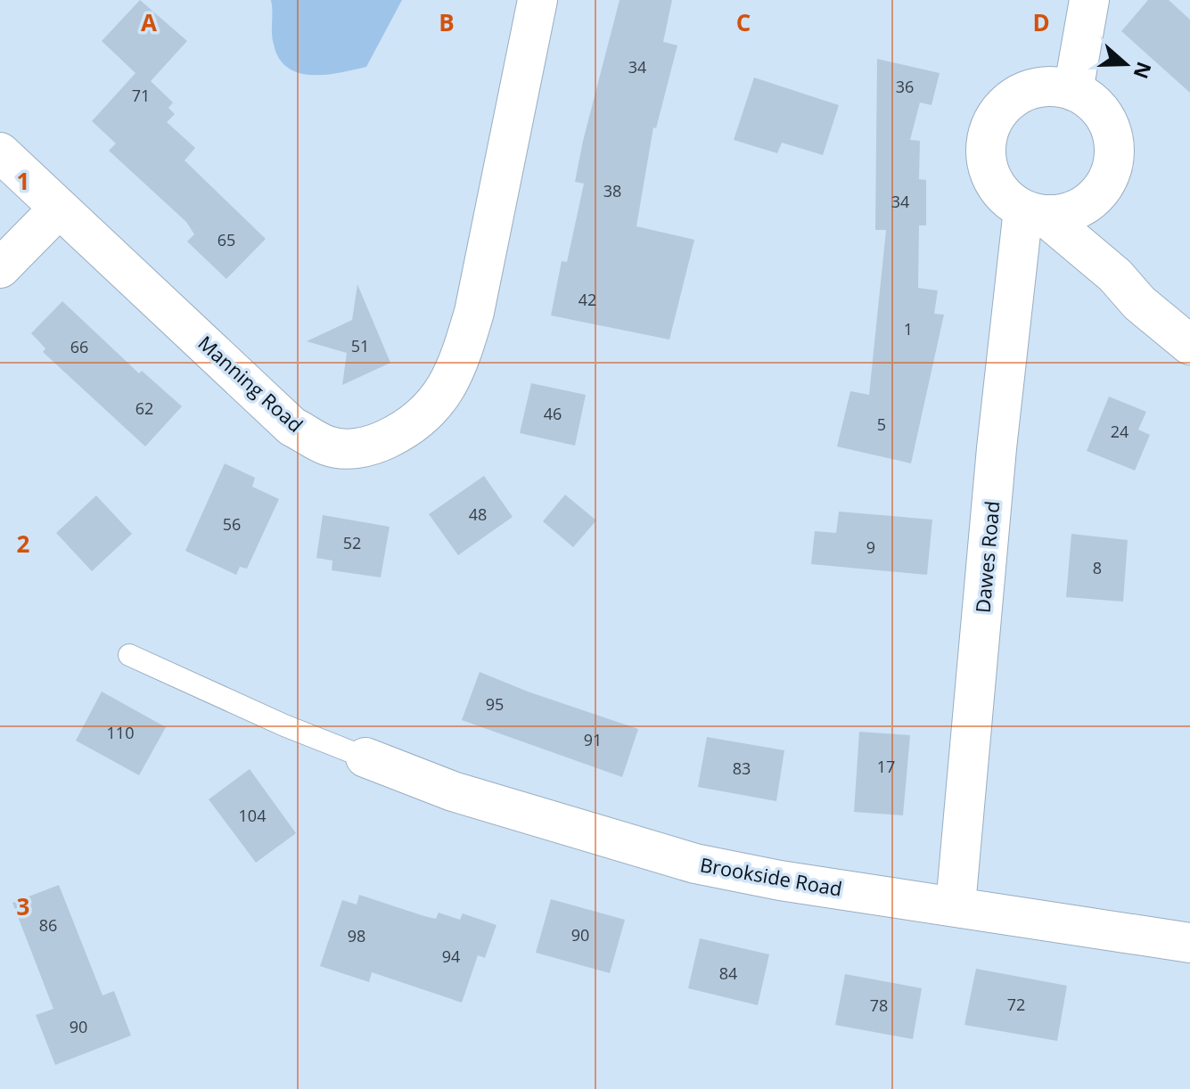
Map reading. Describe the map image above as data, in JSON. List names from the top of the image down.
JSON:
{
  "streets": {
    "street": ["Manning Road", "Dawes Road", "Brookside Road"]
  },
  "crossings": [
    ["Dawes Road", "Brookside Road"]
  ],
  "house_numbers": [
    "34",
    "36",
    "71",
    "38",
    "34",
    "65",
    "42",
    "1",
    "51",
    "66",
    "62",
    "46",
    "5",
    "24",
    "48",
    "56",
    "52",
    "9",
    "8",
    "95",
    "110",
    "91",
    "17",
    "83",
    "104",
    "86",
    "90",
    "98",
    "94",
    "84",
    "72",
    "78",
    "90"
  ],
  "north": "right",
  "grid": {
    "columns": [
      "A",
      "B",
      "C",
      "D"
    ],
    "rows": ["1", "2", "3"]
  }
}
